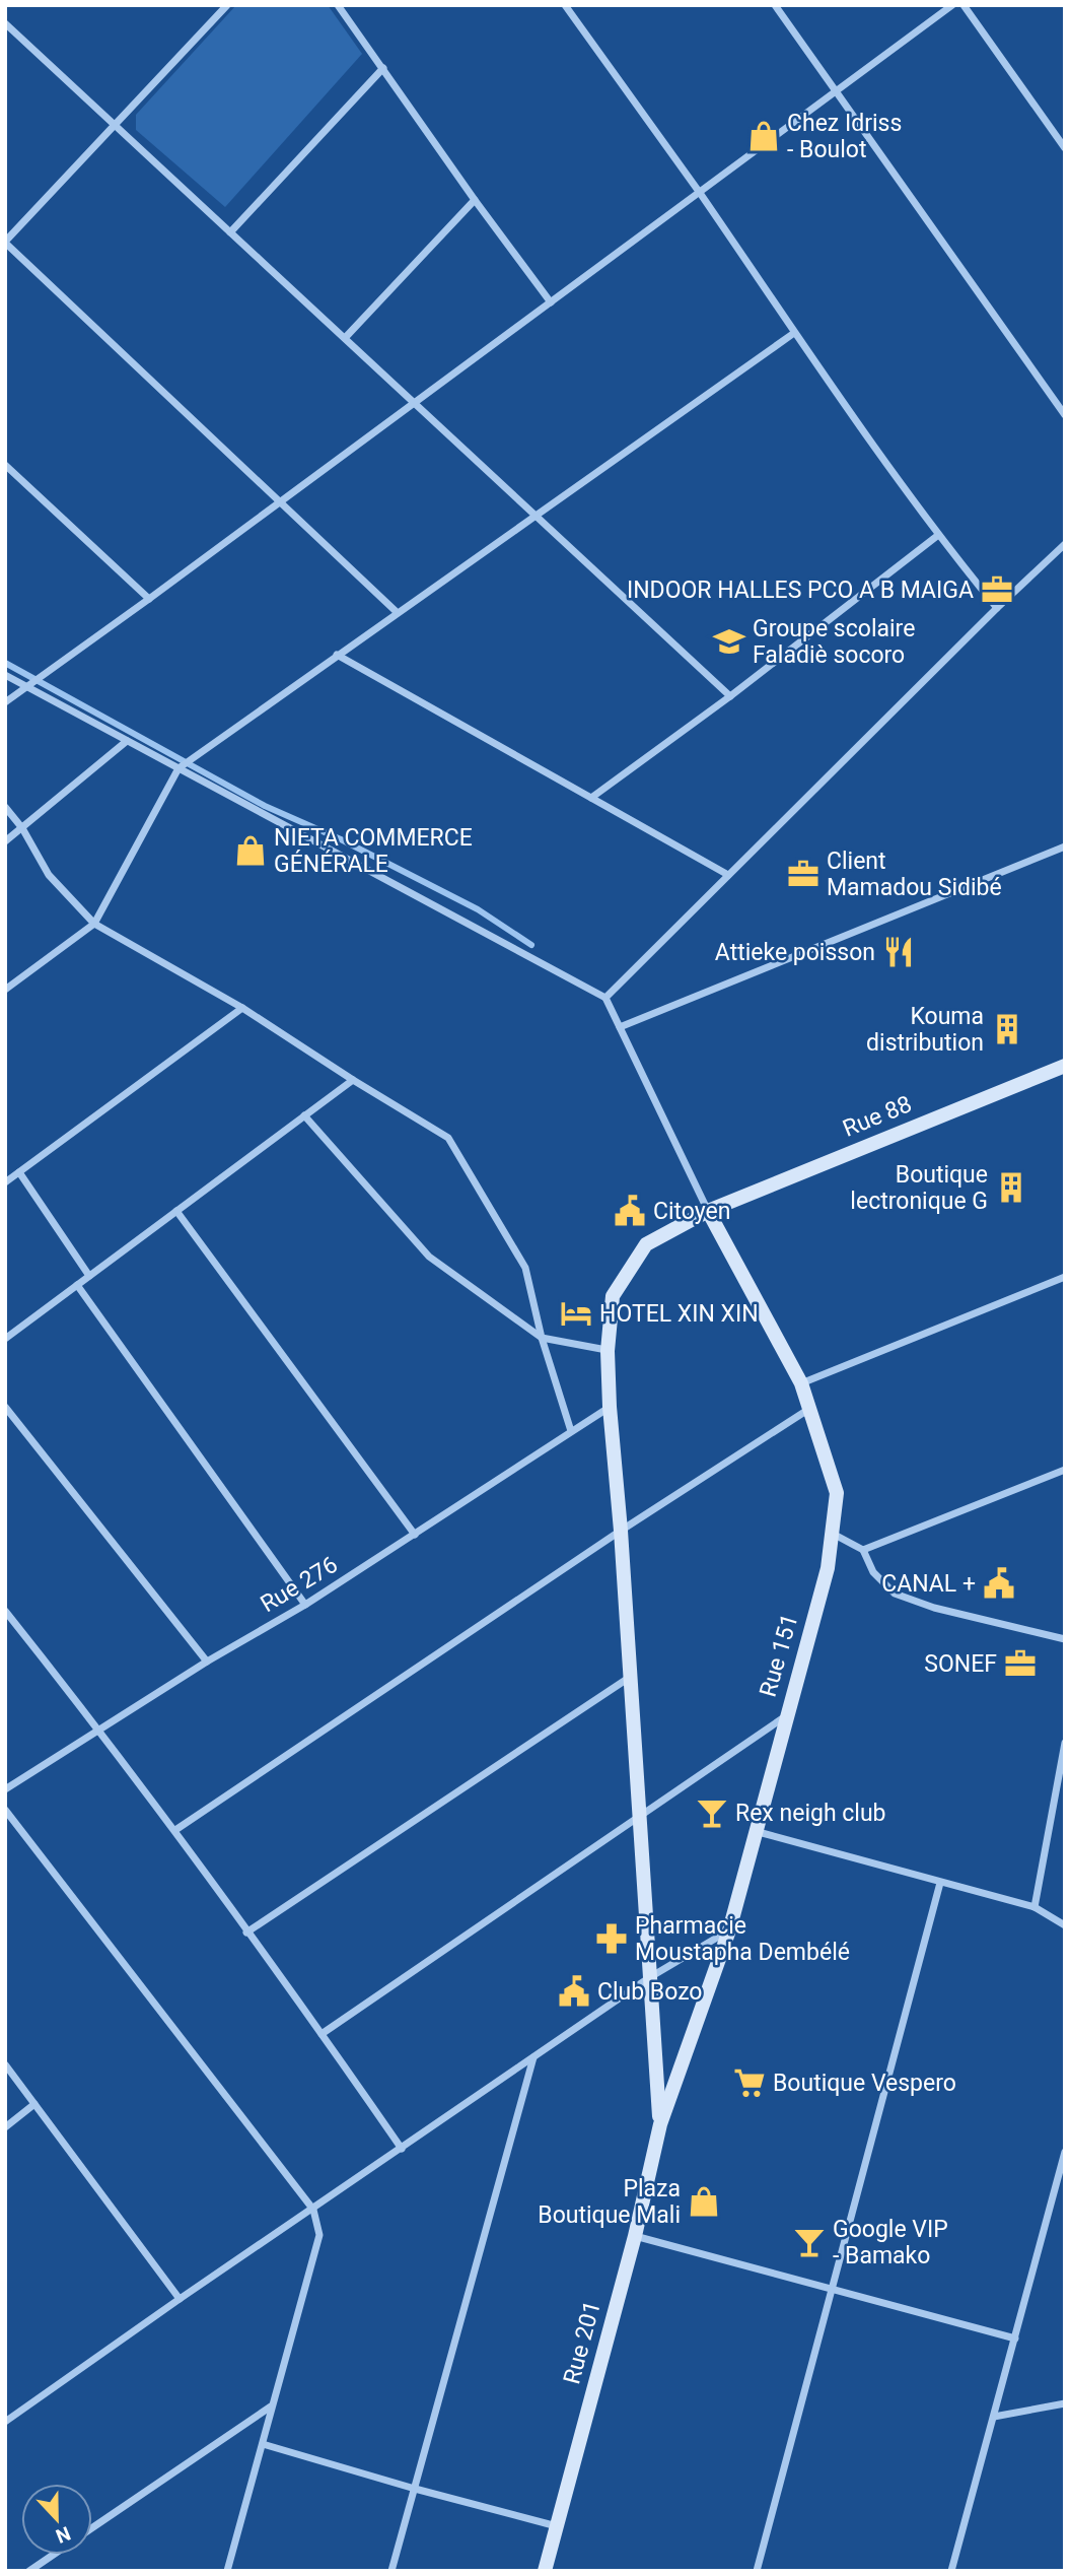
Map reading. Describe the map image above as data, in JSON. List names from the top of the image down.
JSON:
{
  "streets": {
    "main road": ["Rue 88", "Rue 151", "Rue 201"],
    "street": ["Rue 276"]
  },
  "crossings": [
    ["Rue 88", "Rue 276"],
    ["Rue 88", "Rue 151"],
    ["Rue 88", "Rue 201"],
    ["Rue 151", "Rue 201"]
  ],
  "places": {
    "shop": ["Chez Idriss - Boulot", "NIETA COMMERCE GÉNÉRALE", "Plaza Boutique Mali"],
    "office": ["INDOOR HALLES PCO A B MAIGA", "Client Mamadou Sidibé", "SONEF"],
    "school or university": ["Groupe scolaire Faladiè socoro"],
    "restaurant": ["Attieke poisson"],
    "building": ["Kouma distribution", "Boutique lectronique G"],
    "public building": ["Citoyen", "CANAL +", "Club Bozo"],
    "hotel": ["HOTEL XIN XIN"],
    "bar": ["Rex neigh club", "Google VIP - Bamako"],
    "pharmacy": ["Pharmacie Moustapha Dembélé"],
    "supermarket": ["Boutique Vespero"]
  },
  "north": "bottom"
}
